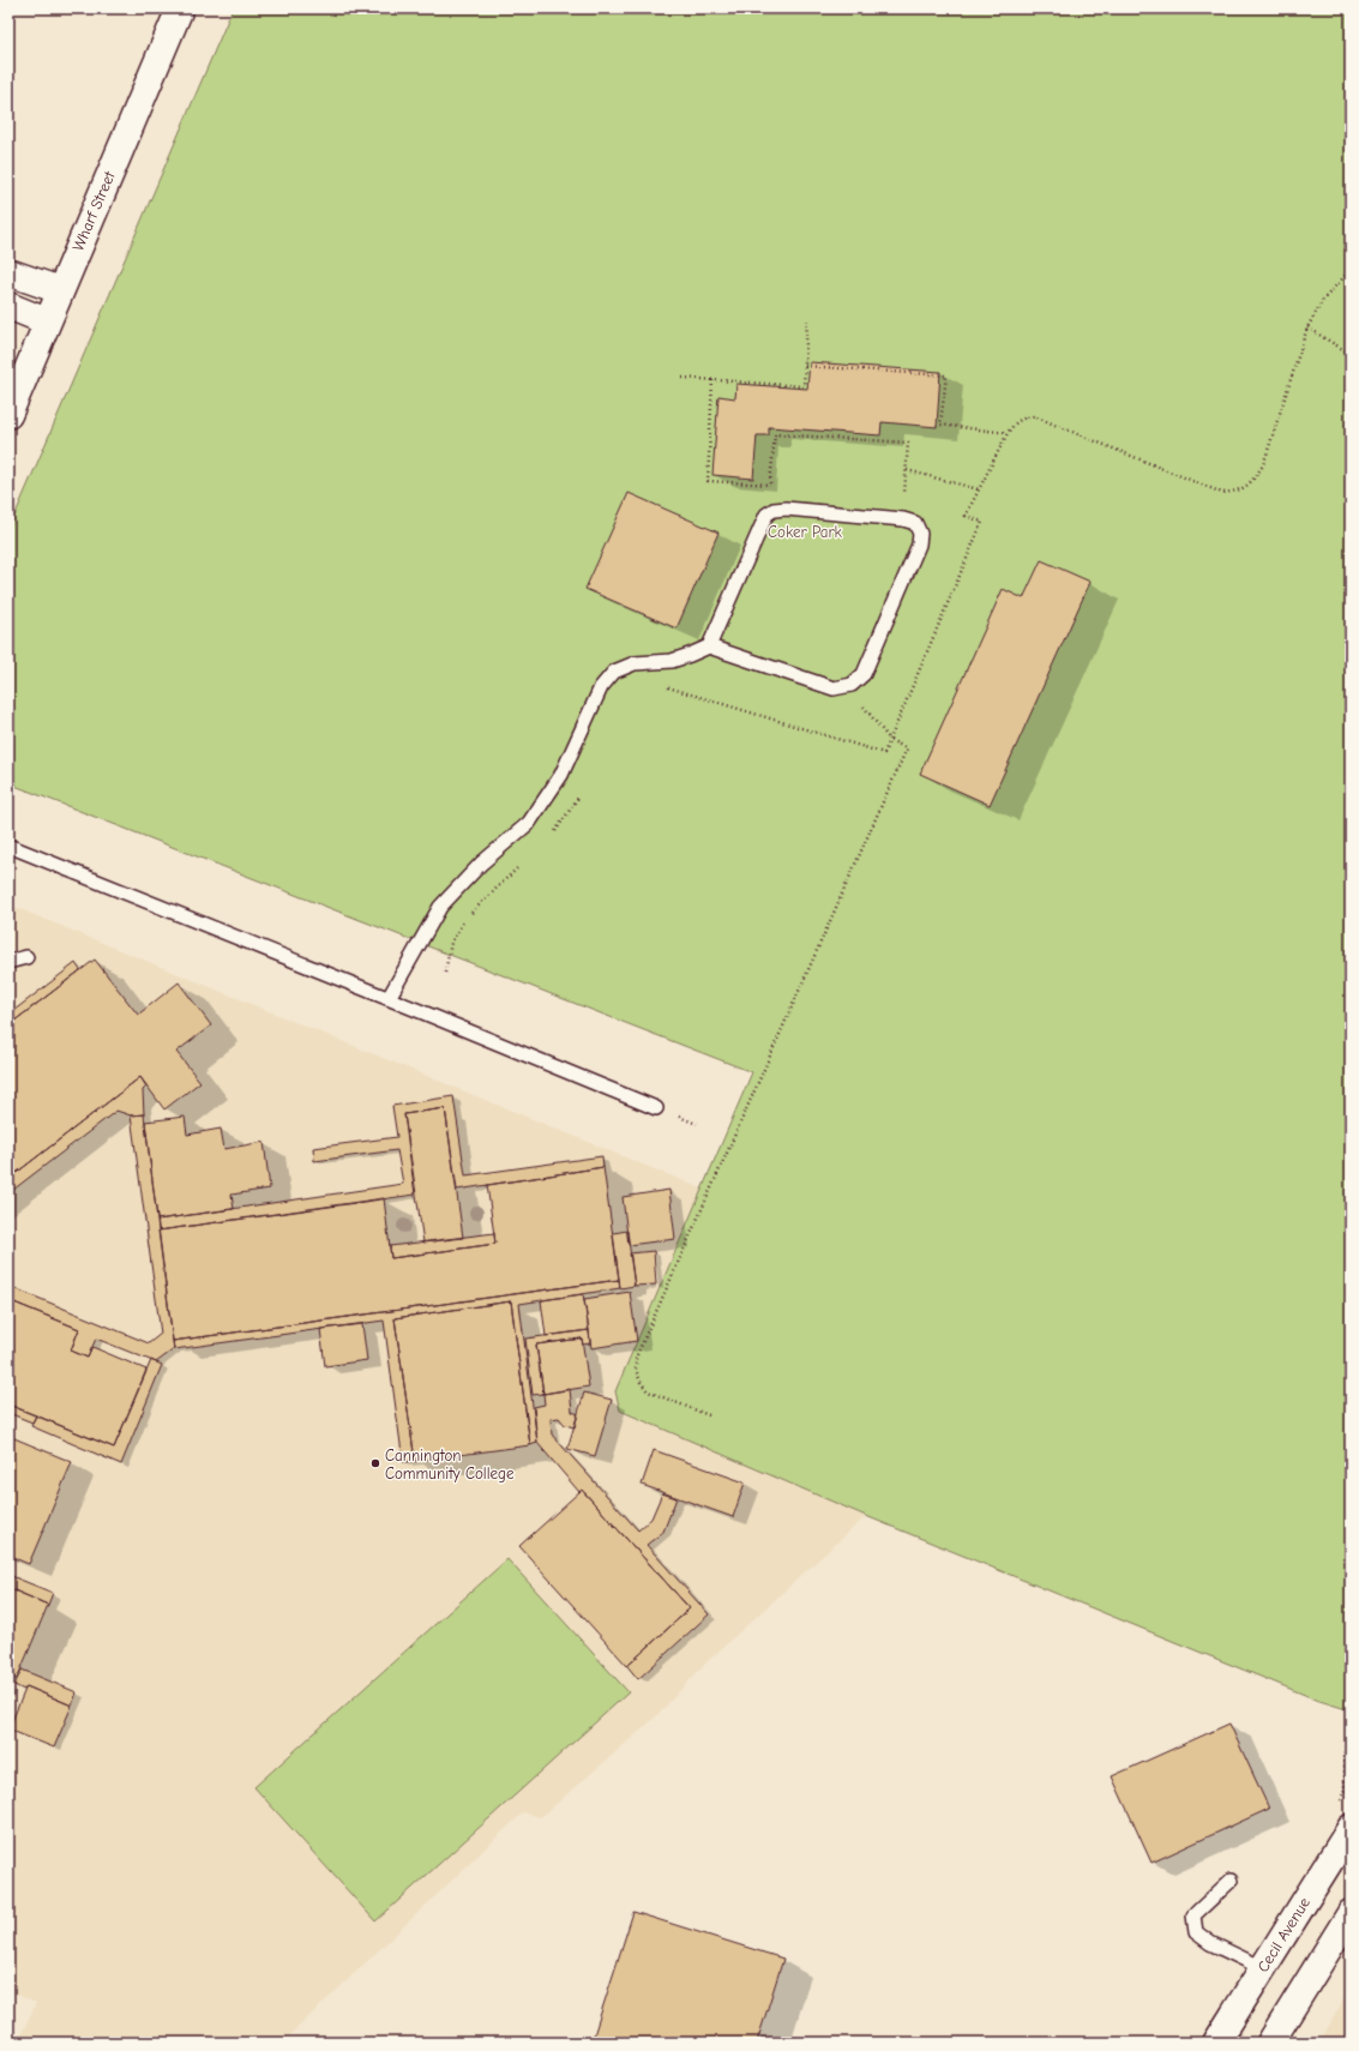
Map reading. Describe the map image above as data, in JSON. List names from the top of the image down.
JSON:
{
  "streets": {
    "main road": ["Wharf Street", "Cecil Avenue"]
  },
  "parks": ["Coker Park"],
  "places": ["Cannington Community College"]
}
